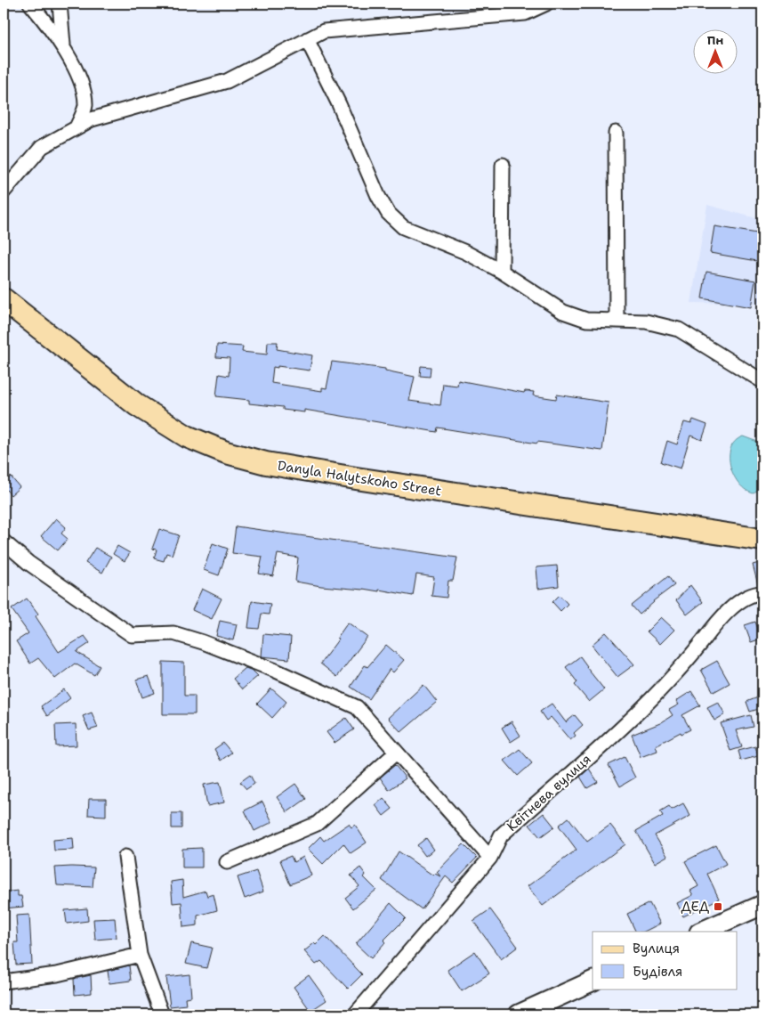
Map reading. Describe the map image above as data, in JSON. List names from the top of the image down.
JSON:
{
  "streets": {
    "main road": ["Danyla Halytskoho Street"],
    "street": ["Квітнева вулиця"]
  },
  "places": {
    "transit": ["ДЕД"]
  },
  "legend": ["Вулиця", "Будівля"],
  "north": "top"
}
